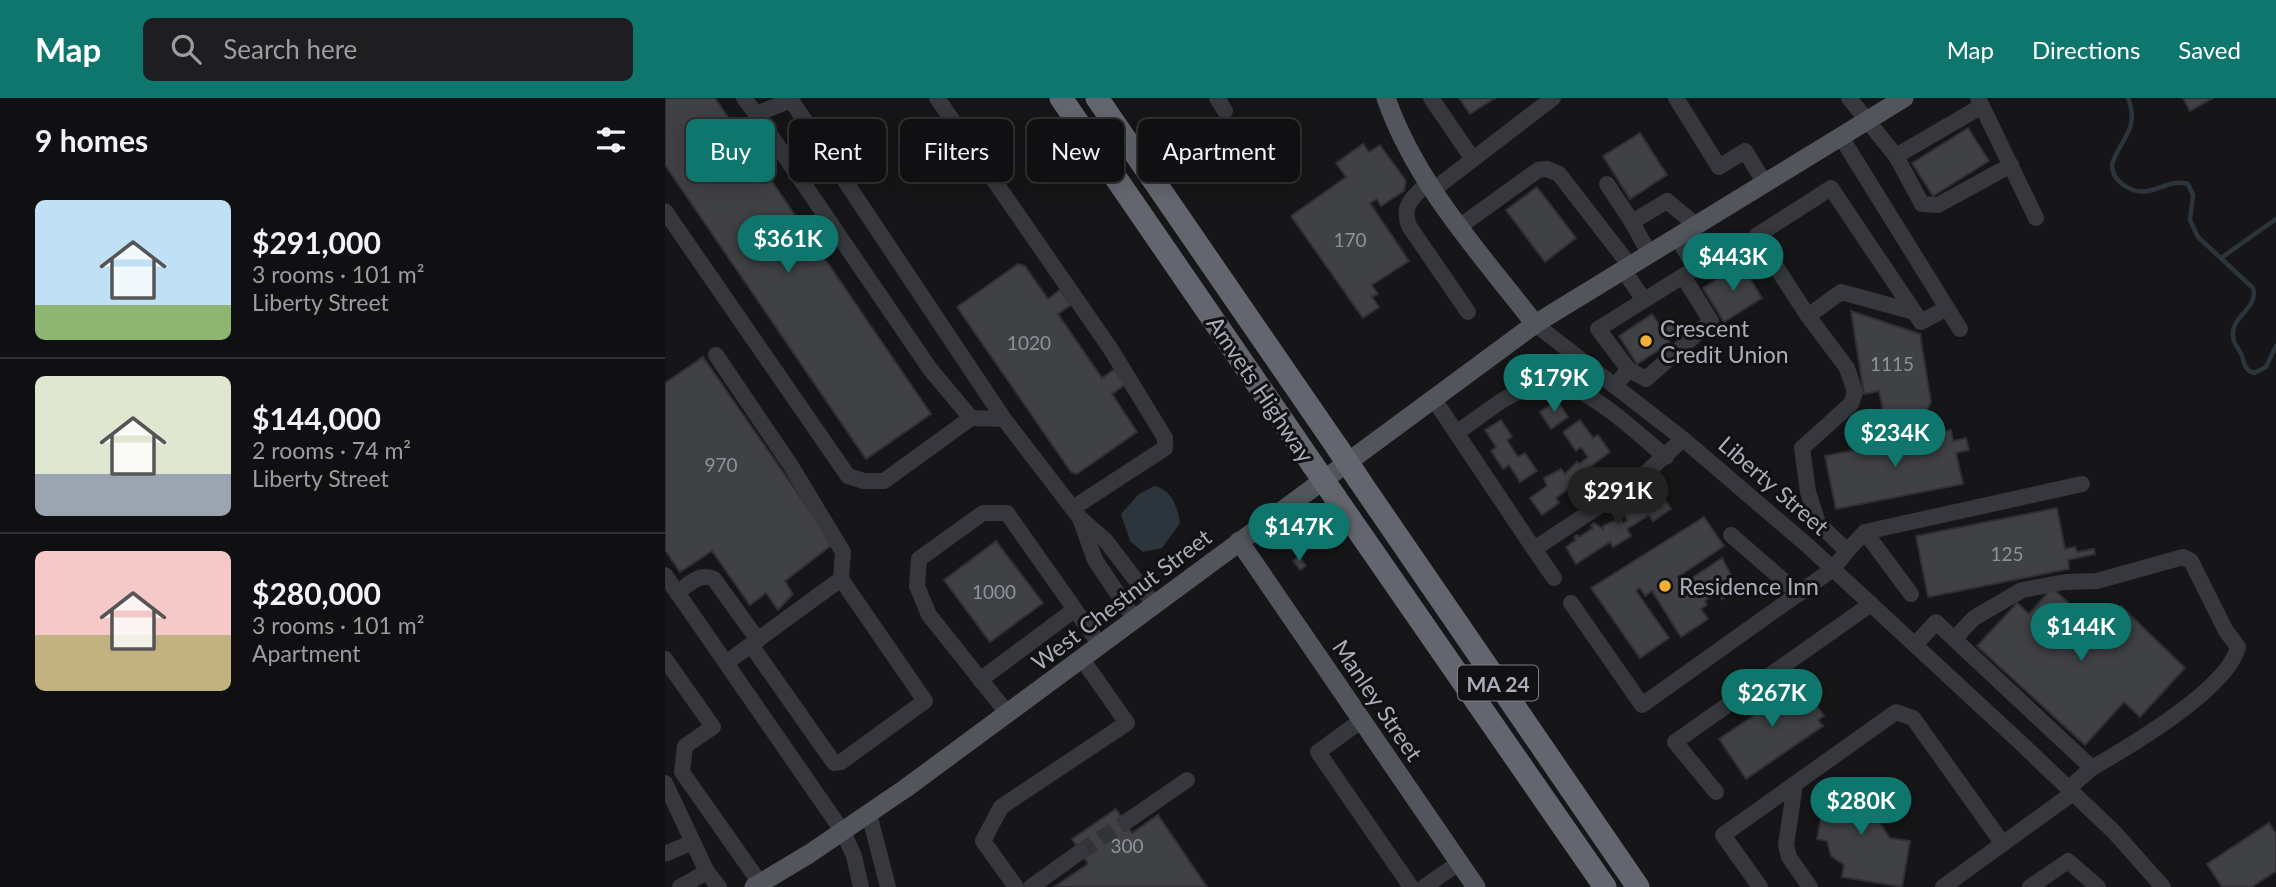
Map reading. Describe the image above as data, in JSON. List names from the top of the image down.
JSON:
{
  "streets": {
    "highway": ["Amvets Highway", "MA 24"],
    "main road": ["Liberty Street", "West Chestnut Street", "Manley Street"]
  },
  "crossings": [
    ["Liberty Street", "West Chestnut Street"],
    ["West Chestnut Street", "Manley Street"]
  ],
  "places": ["Crescent Credit Union", "Residence Inn"],
  "house_numbers": [
    "170",
    "1020",
    "1115",
    "970",
    "125",
    "1000",
    "300"
  ],
  "page": {
    "header": "Map",
    "search": "Search here",
    "nav": ["Map", "Directions", "Saved"],
    "heading": "9 homes",
    "chip": [
      "Buy",
      "Rent",
      "Filters",
      "New",
      "Apartment"
    ],
    "list": [
      {
        "name": "$291,000",
        "note": "3 rooms · 101 m² · Liberty Street"
      },
      {
        "name": "$144,000",
        "note": "2 rooms · 74 m² · Liberty Street"
      },
      {
        "name": "$280,000",
        "note": "3 rooms · 101 m² · Apartment"
      }
    ],
    "price": [
      "$361K",
      "$443K",
      "$179K",
      "$234K",
      "$291K",
      "$147K",
      "$144K",
      "$267K",
      "$280K"
    ]
  }
}
